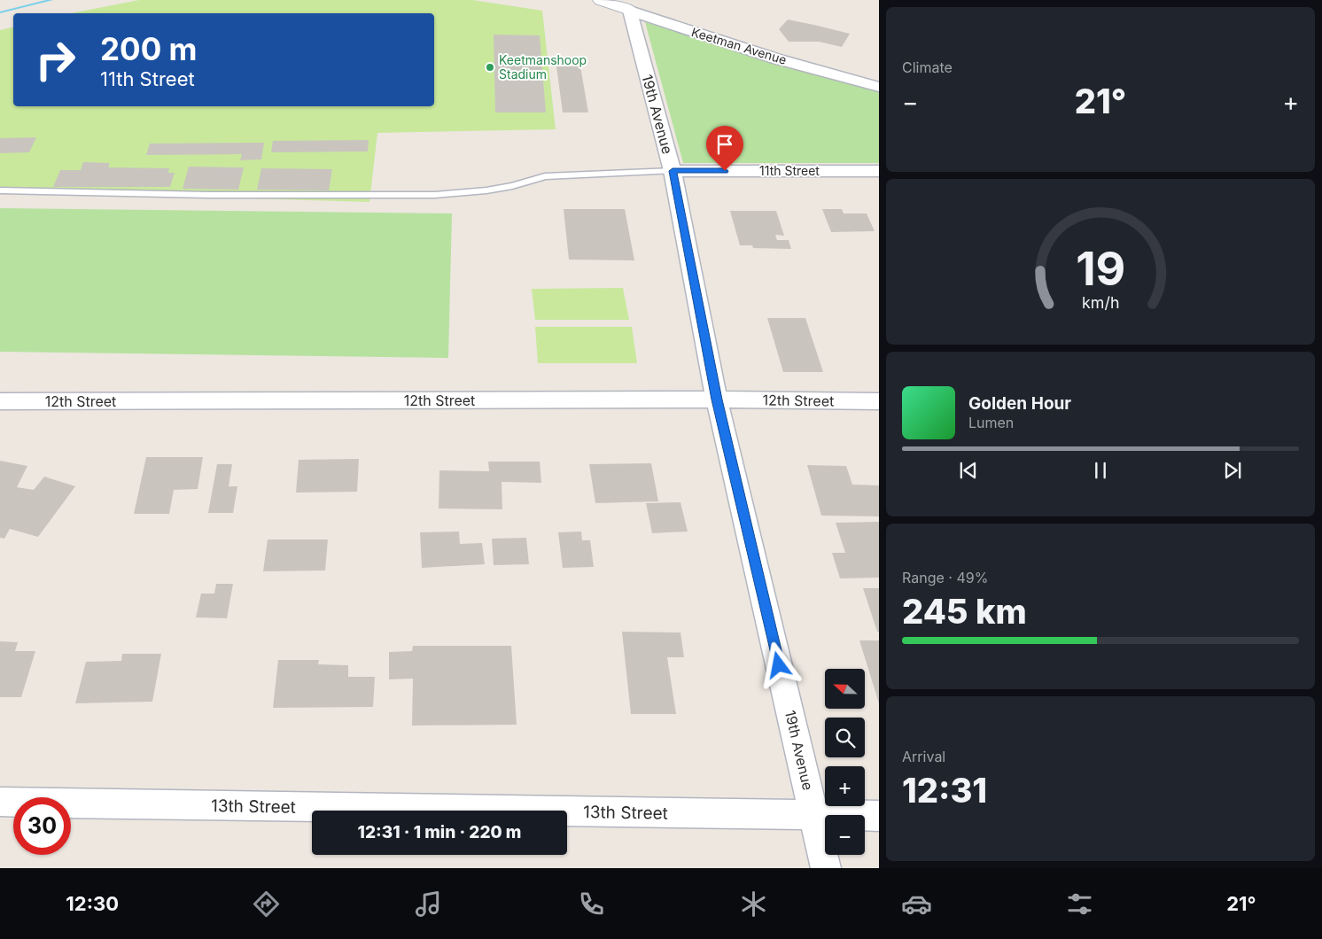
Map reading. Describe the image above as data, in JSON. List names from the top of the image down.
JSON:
{
  "streets": {
    "street": [
      "Keetman Avenue",
      "19th Avenue",
      "11th Street",
      "12th Street",
      "13th Street"
    ]
  },
  "crossings": [
    ["Keetman Avenue", "19th Avenue"],
    ["19th Avenue", "11th Street"],
    ["19th Avenue", "12th Street"],
    ["19th Avenue", "13th Street"]
  ],
  "places": ["Keetmanshoop Stadium"],
  "north": "left",
  "page": {
    "tile": [
      "Climate",
      ["Range · 49%", "245 km"],
      ["Arrival", "12:31"]
    ],
    "turn": ["200 m", "11th Street"],
    "heat": ["−", "21°", "+"],
    "song": ["Golden Hour", "Lumen"],
    "map_buttons": ["+", "−"],
    "limit": "30",
    "trip": "12:31 · 1 min · 220 m",
    "tabs": ["12:30", "21°"],
    "gauge": ["19", "km/h"]
  }
}
